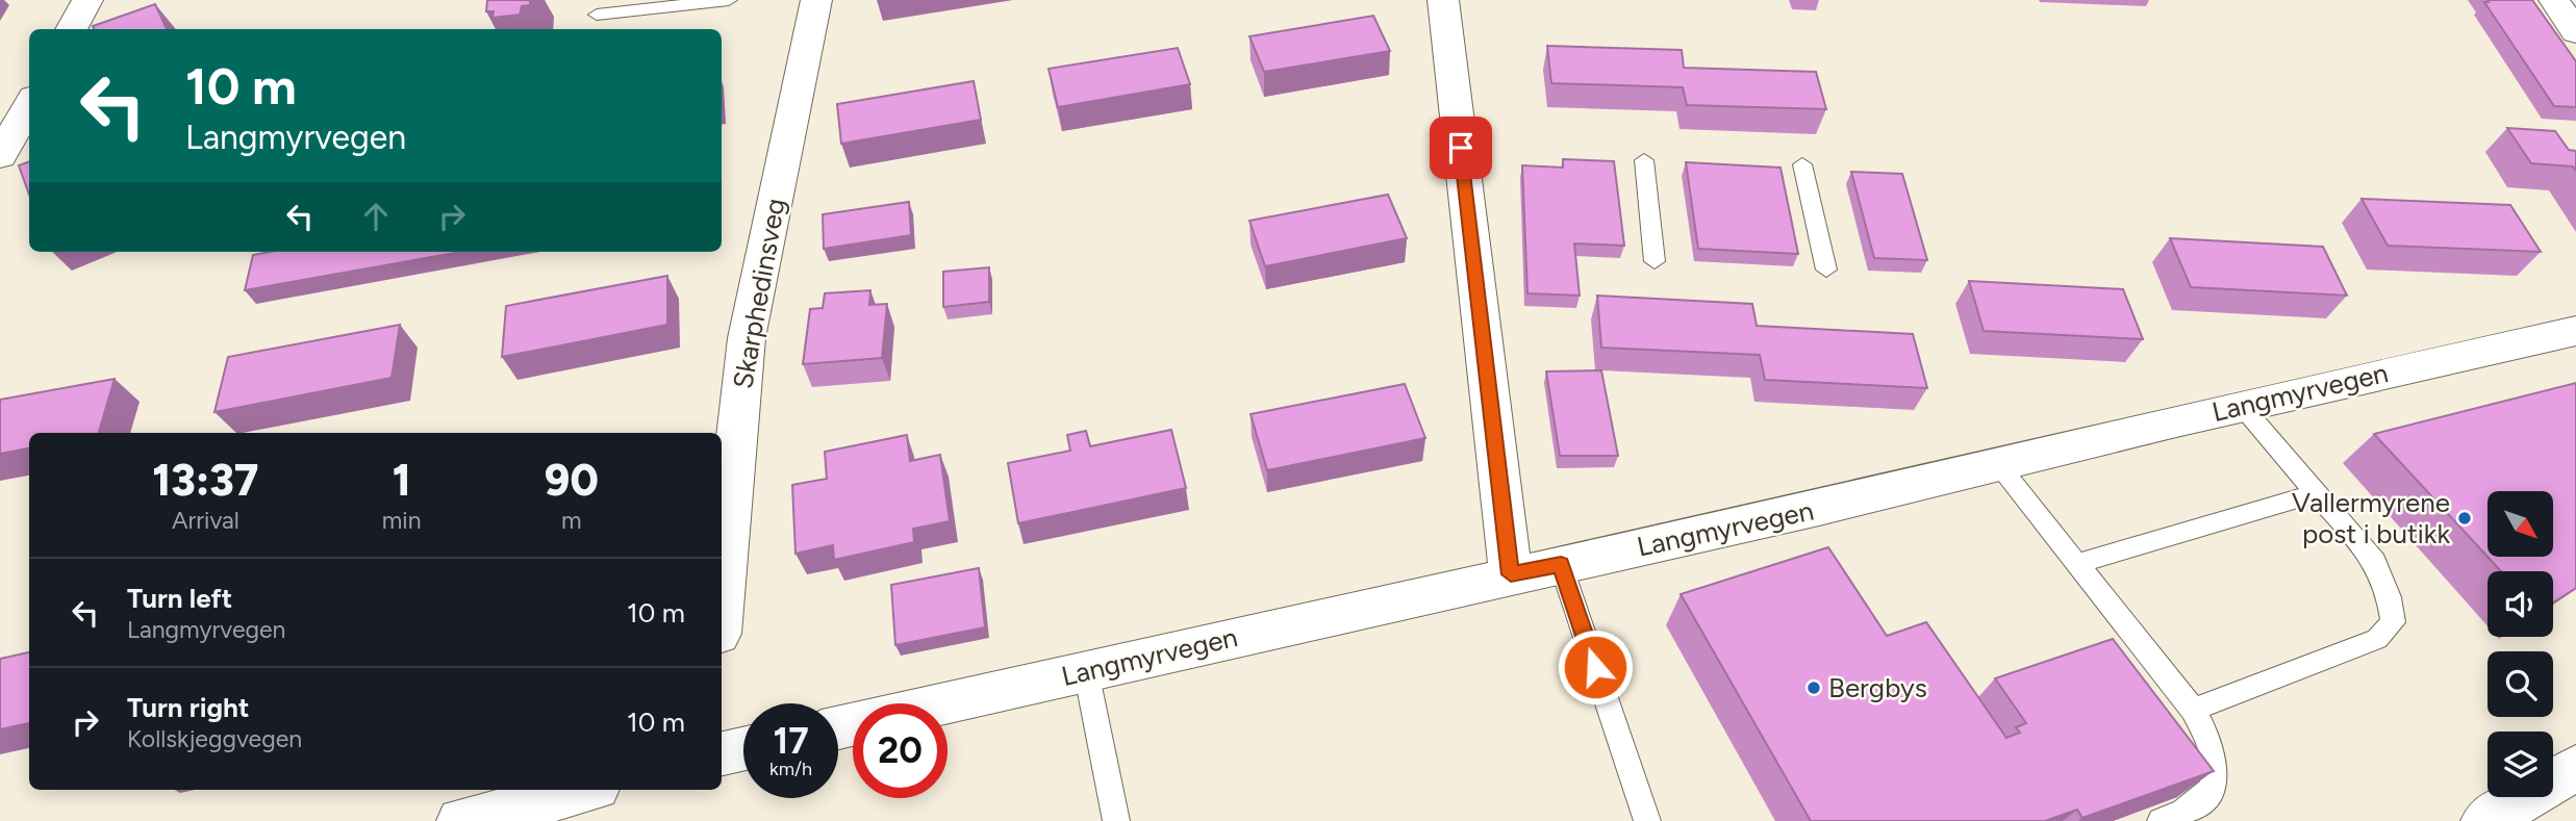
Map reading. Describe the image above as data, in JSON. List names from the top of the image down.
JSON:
{
  "streets": {
    "street": ["Skarphedinsveg", "Langmyrvegen"]
  },
  "places": ["Vallermyrene post i butikk", "Bergbys"],
  "north": "bottom right",
  "page": {
    "turn": ["10 m", "Langmyrvegen"],
    "eta": [
      "13:37",
      "Arrival",
      "1",
      "min",
      "90",
      "m"
    ],
    "list": [
      {
        "name": "Turn left",
        "note": "Langmyrvegen",
        "value": "10 m"
      },
      {
        "name": "Turn right",
        "note": "Kollskjeggvegen",
        "value": "10 m"
      }
    ],
    "speed": "17 km/h",
    "limit": "20"
  }
}
